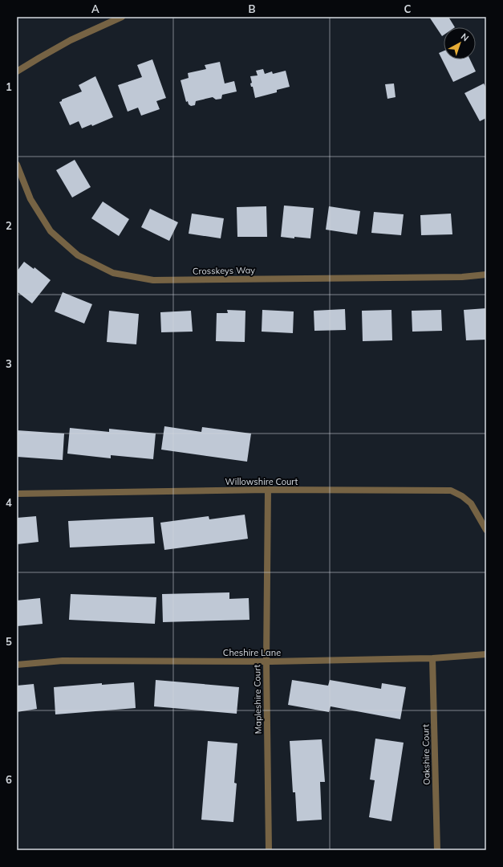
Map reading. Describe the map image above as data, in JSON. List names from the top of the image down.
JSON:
{
  "streets": {
    "street": [
      "Crosskeys Way",
      "Willowshire Court",
      "Cheshire Lane",
      "Mapleshire Court",
      "Oakshire Court"
    ]
  },
  "crossings": [
    ["Willowshire Court", "Mapleshire Court"],
    ["Cheshire Lane", "Mapleshire Court"],
    ["Cheshire Lane", "Oakshire Court"]
  ],
  "north": "top right",
  "grid": {
    "columns": ["A", "B", "C"],
    "rows": [
      "1",
      "2",
      "3",
      "4",
      "5",
      "6"
    ]
  }
}
